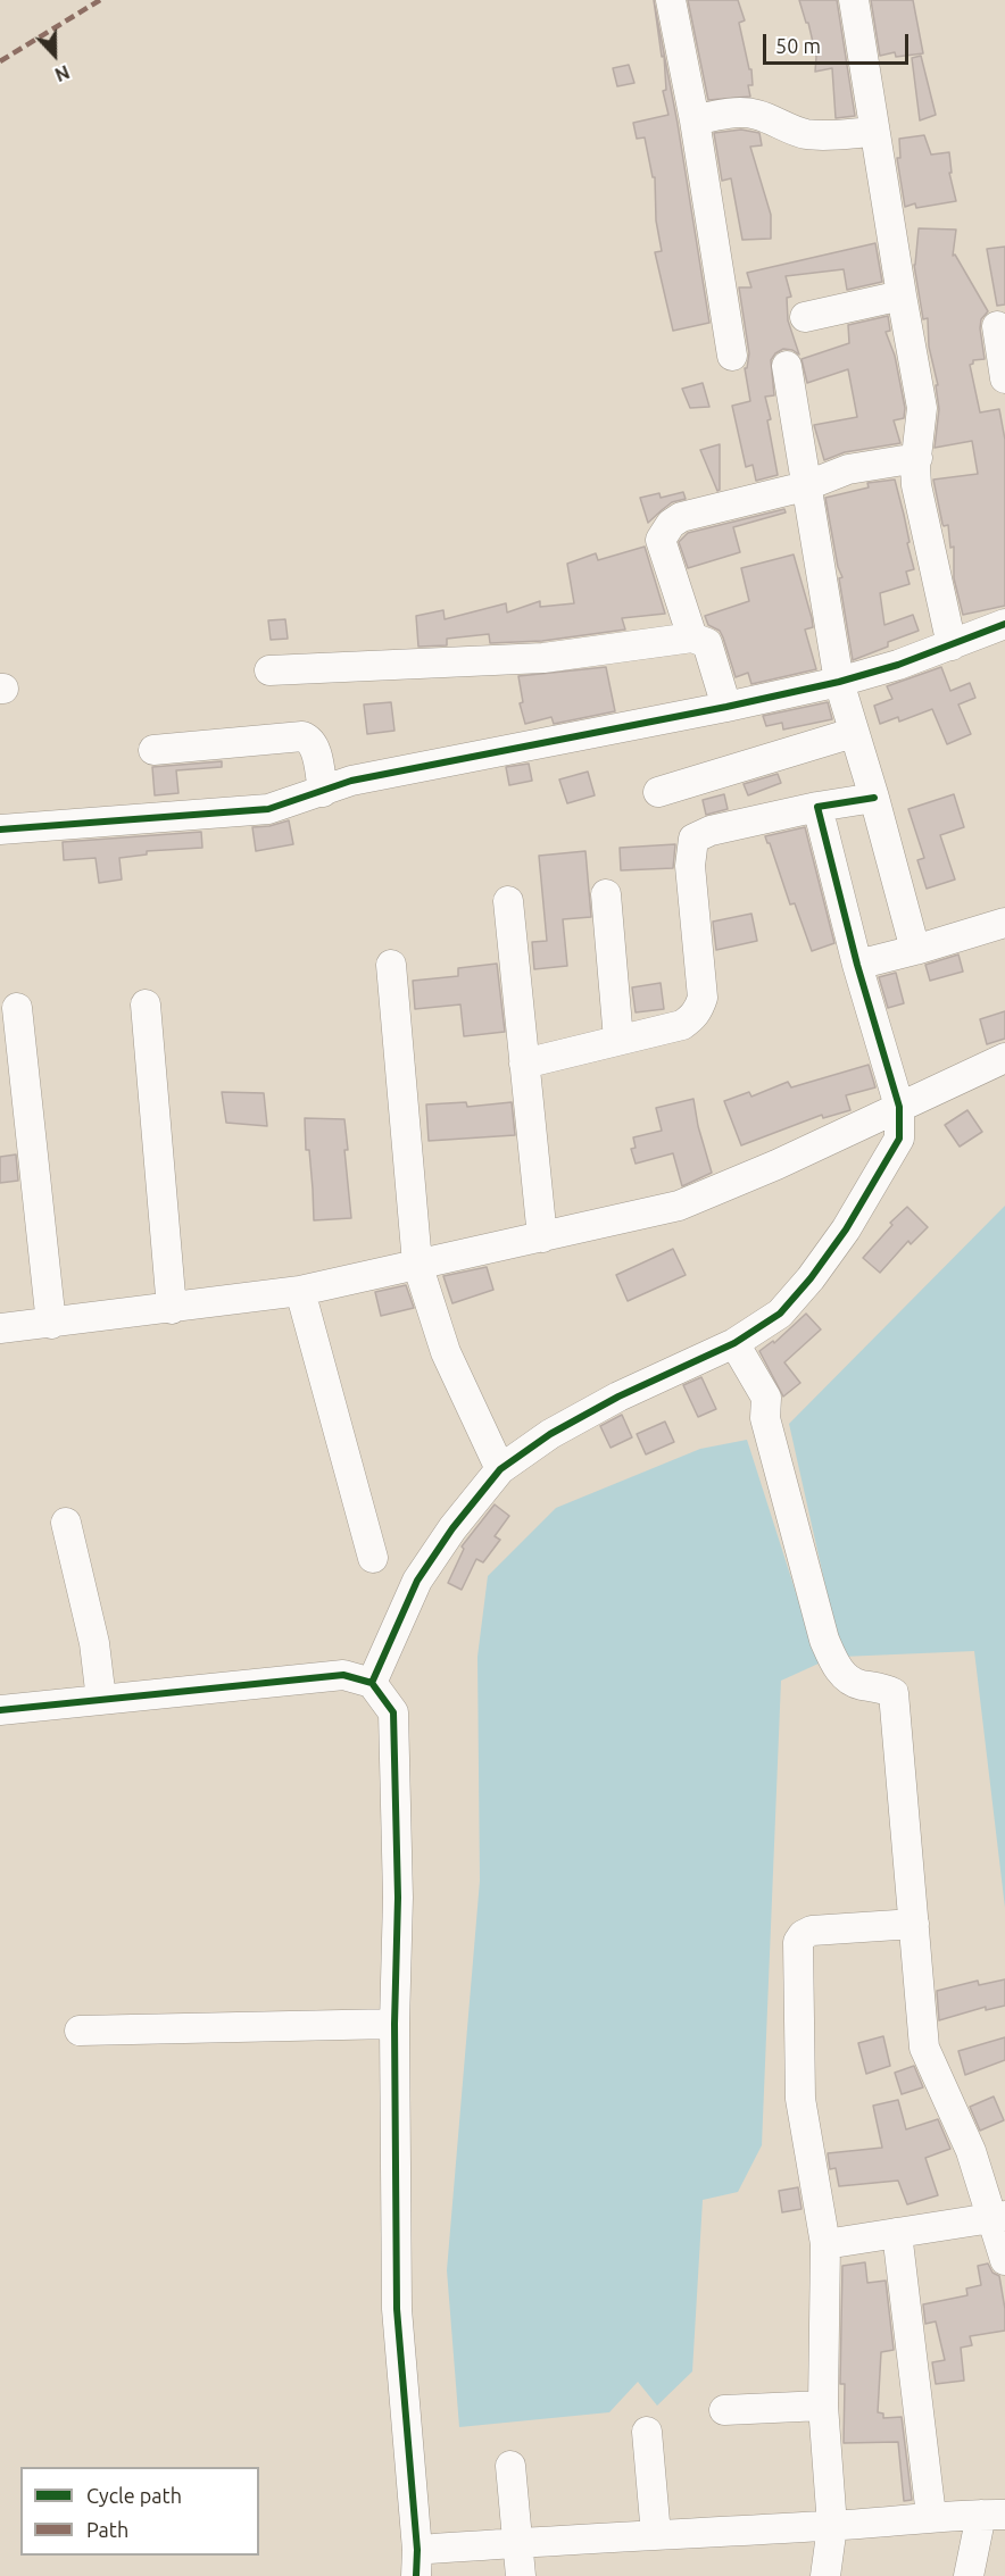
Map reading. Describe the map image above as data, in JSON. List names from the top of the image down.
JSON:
{
  "legend": ["Cycle path", "Path"],
  "scale_bar": "50 m",
  "north": "bottom"
}
